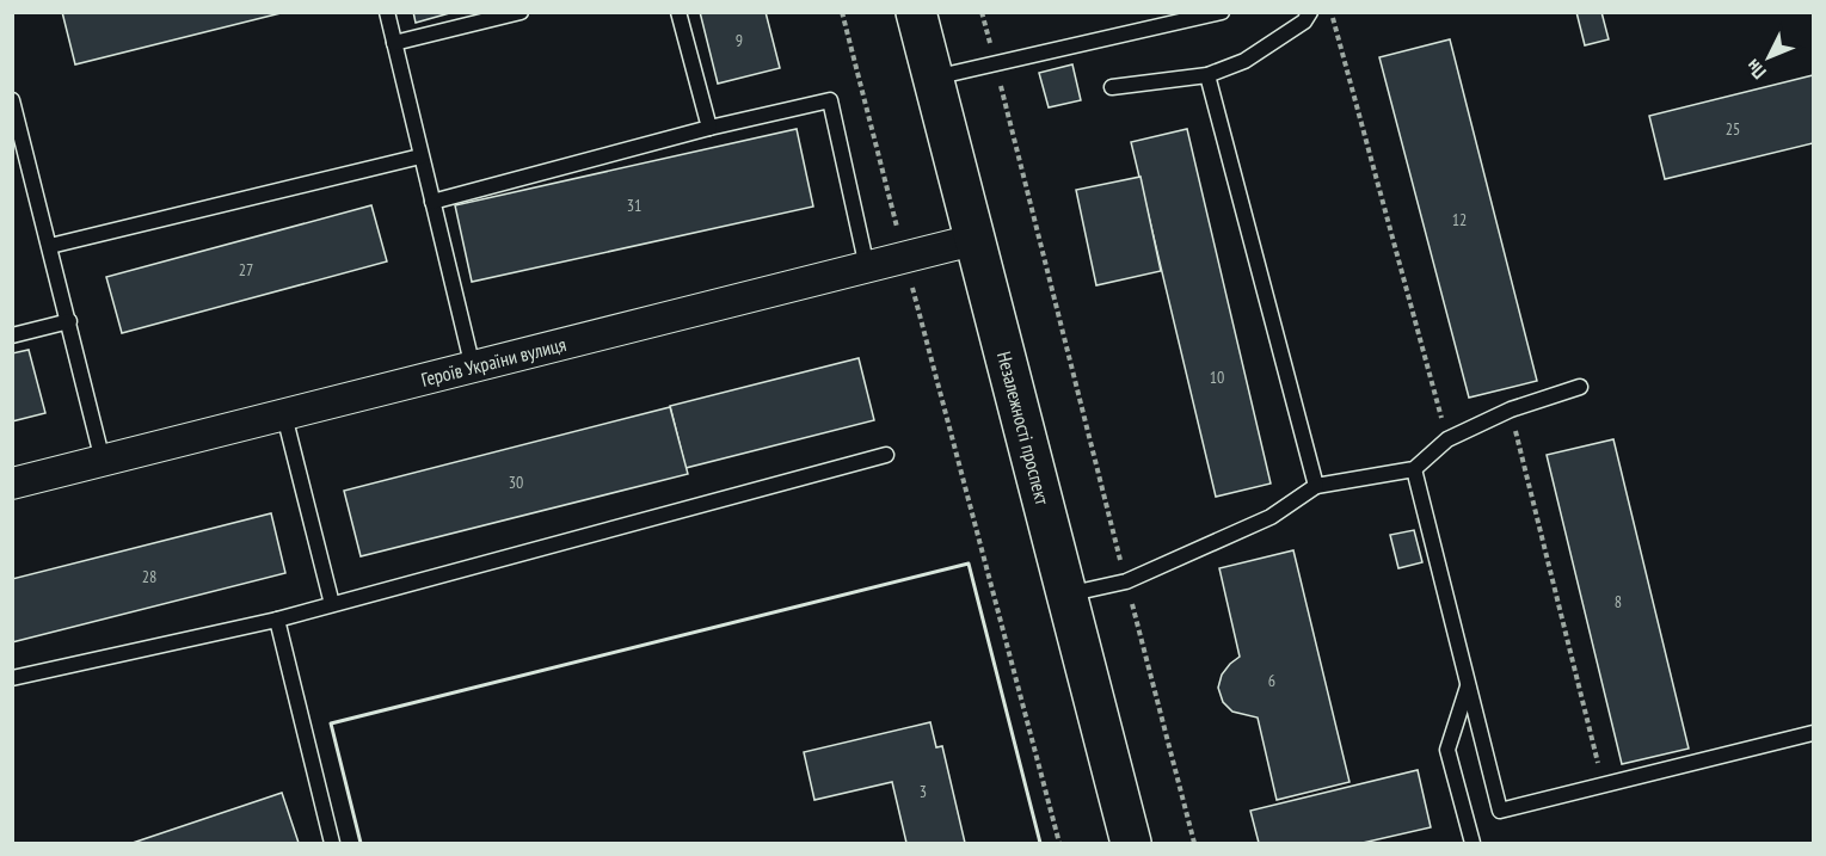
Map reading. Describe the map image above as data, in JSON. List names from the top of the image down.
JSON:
{
  "streets": {
    "street": ["Героїв України вулиця", "Незалежності проспект"]
  },
  "crossings": [
    ["Героїв України вулиця", "Незалежності проспект"]
  ],
  "house_numbers": [
    "9",
    "25",
    "31",
    "12",
    "27",
    "10",
    "30",
    "28",
    "8",
    "6",
    "3"
  ],
  "north": "bottom left"
}
